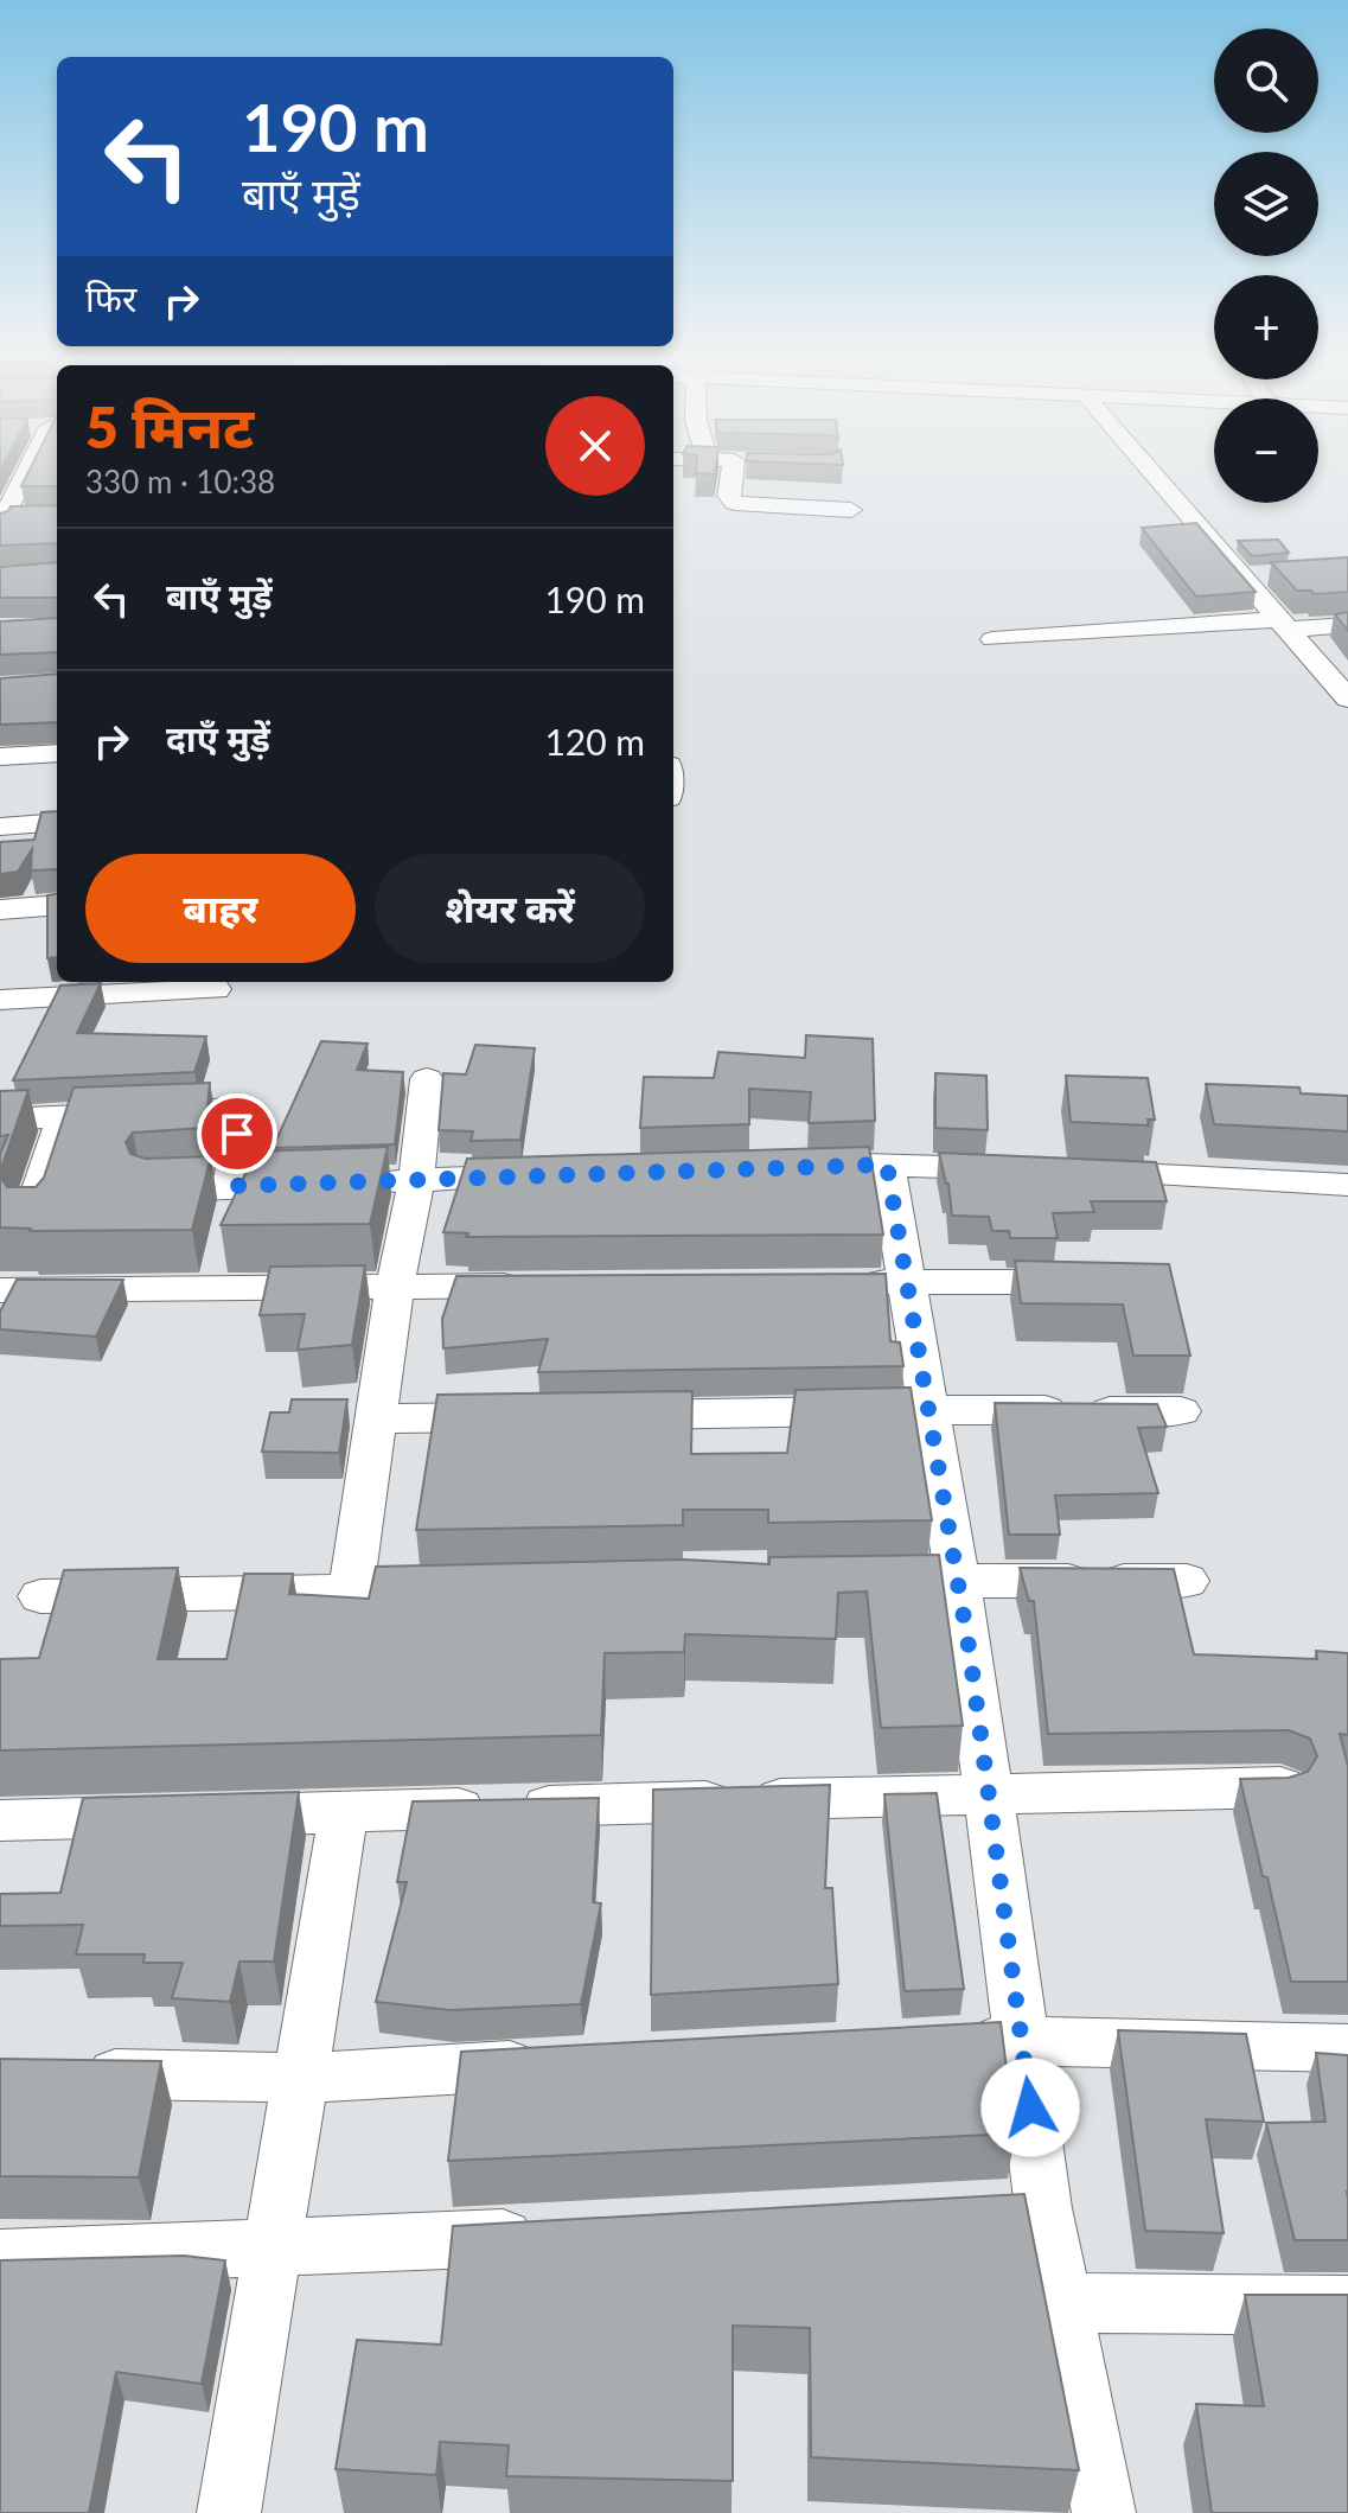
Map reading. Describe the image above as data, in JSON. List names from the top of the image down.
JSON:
{
  "page": {
    "map_buttons": ["+", "−"],
    "turn": ["190 m", "बाएँ मुड़ें"],
    "then": "फिर",
    "heading": ["5 मिनट", "330 m · 10:38"],
    "list": [
      {
        "name": "बाएँ मुड़ें",
        "value": "190 m"
      },
      {
        "name": "दाएँ मुड़ें",
        "value": "120 m"
      }
    ],
    "buttons": ["बाहर", "शेयर करें"]
  }
}
